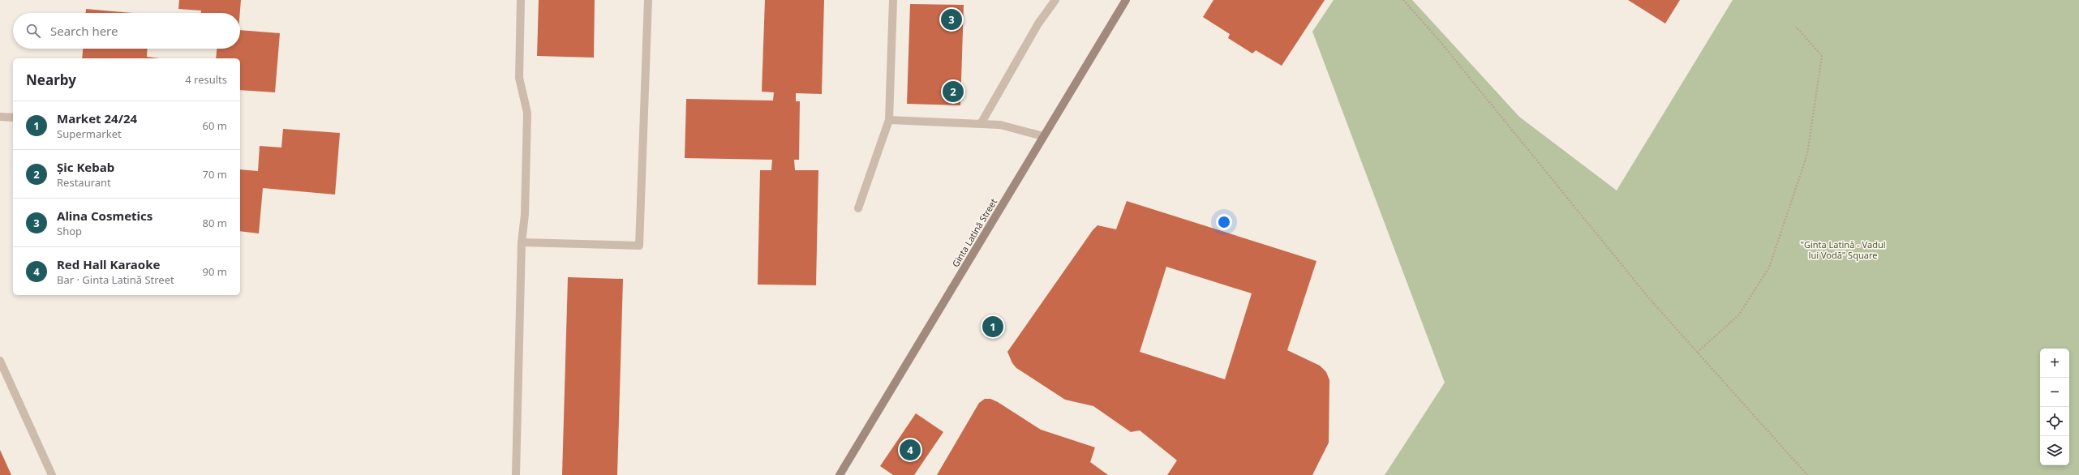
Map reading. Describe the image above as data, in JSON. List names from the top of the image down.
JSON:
{
  "streets": {
    "street": ["Ginta Latină Street"]
  },
  "parks": ["\"Ginta Latină - Vadul lui Vodă\" Square"],
  "page": {
    "pins": [
      "3",
      "2",
      "1",
      "4"
    ],
    "search": "Search here",
    "heading": ["Nearby", "4 results"],
    "list": [
      {
        "mark": "1",
        "name": "Market 24/24",
        "note": "Supermarket",
        "value": "60 m"
      },
      {
        "mark": "2",
        "name": "Șic Kebab",
        "note": "Restaurant",
        "value": "70 m"
      },
      {
        "mark": "3",
        "name": "Alina Cosmetics",
        "note": "Shop",
        "value": "80 m"
      },
      {
        "mark": "4",
        "name": "Red Hall Karaoke",
        "note": "Bar · Ginta Latină Street",
        "value": "90 m"
      }
    ],
    "map_buttons": ["+", "−"]
  }
}
